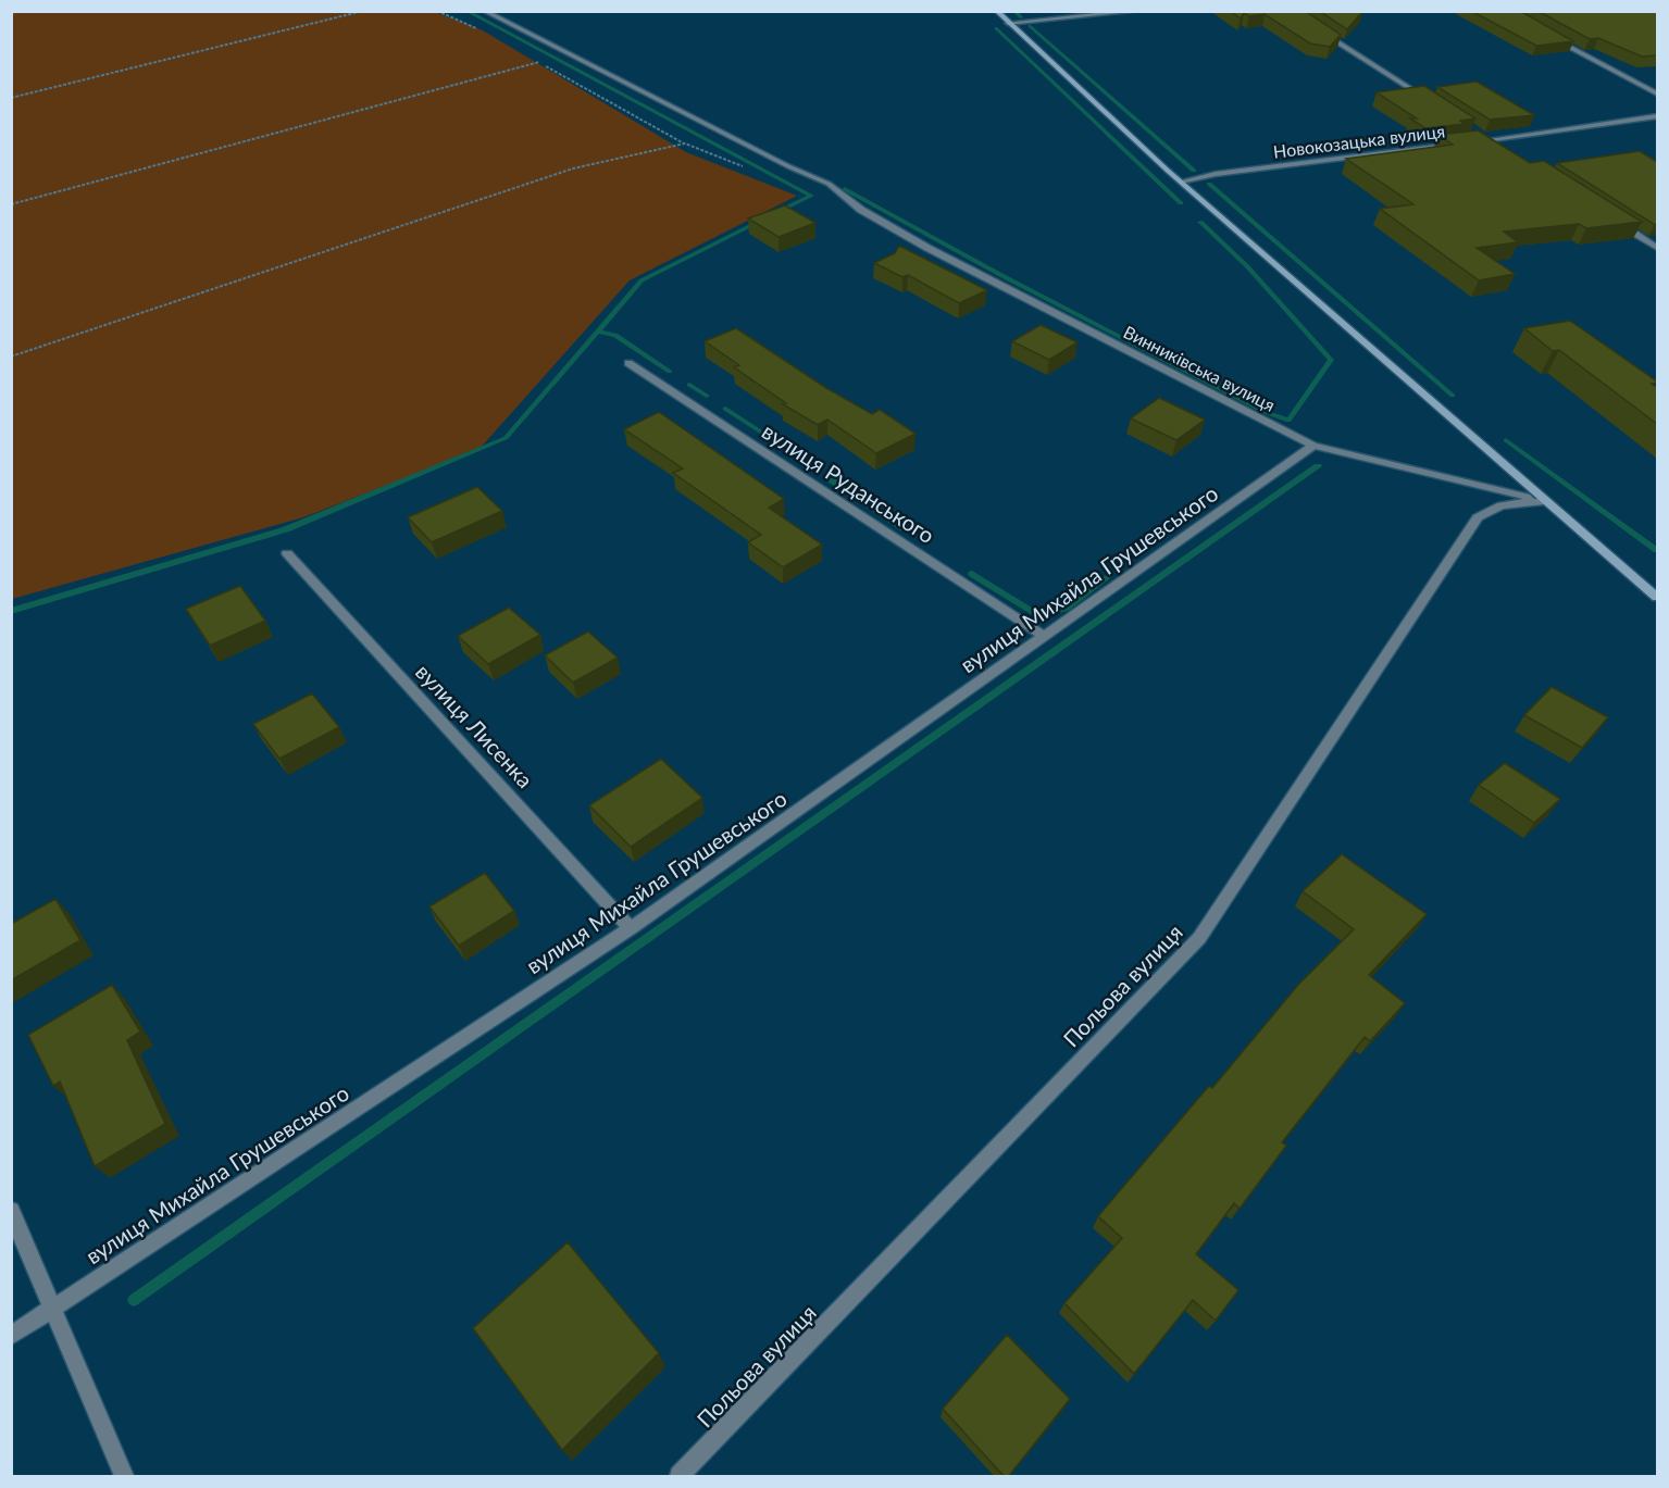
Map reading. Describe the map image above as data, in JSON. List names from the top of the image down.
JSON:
{
  "streets": {
    "main road": ["Винниківська вулиця"],
    "street": [
      "Новокозацька вулиця",
      "вулиця Руданського",
      "вулиця Михайла Грушевського",
      "вулиця Лисенка",
      "Польова вулиця"
    ]
  },
  "crossings": [
    ["Новокозацька вулиця", "Винниківська вулиця"],
    ["Винниківська вулиця", "вулиця Михайла Грушевського"],
    ["Винниківська вулиця", "Польова вулиця"],
    ["вулиця Руданського", "вулиця Михайла Грушевського"],
    ["вулиця Михайла Грушевського", "вулиця Лисенка"]
  ]
}
